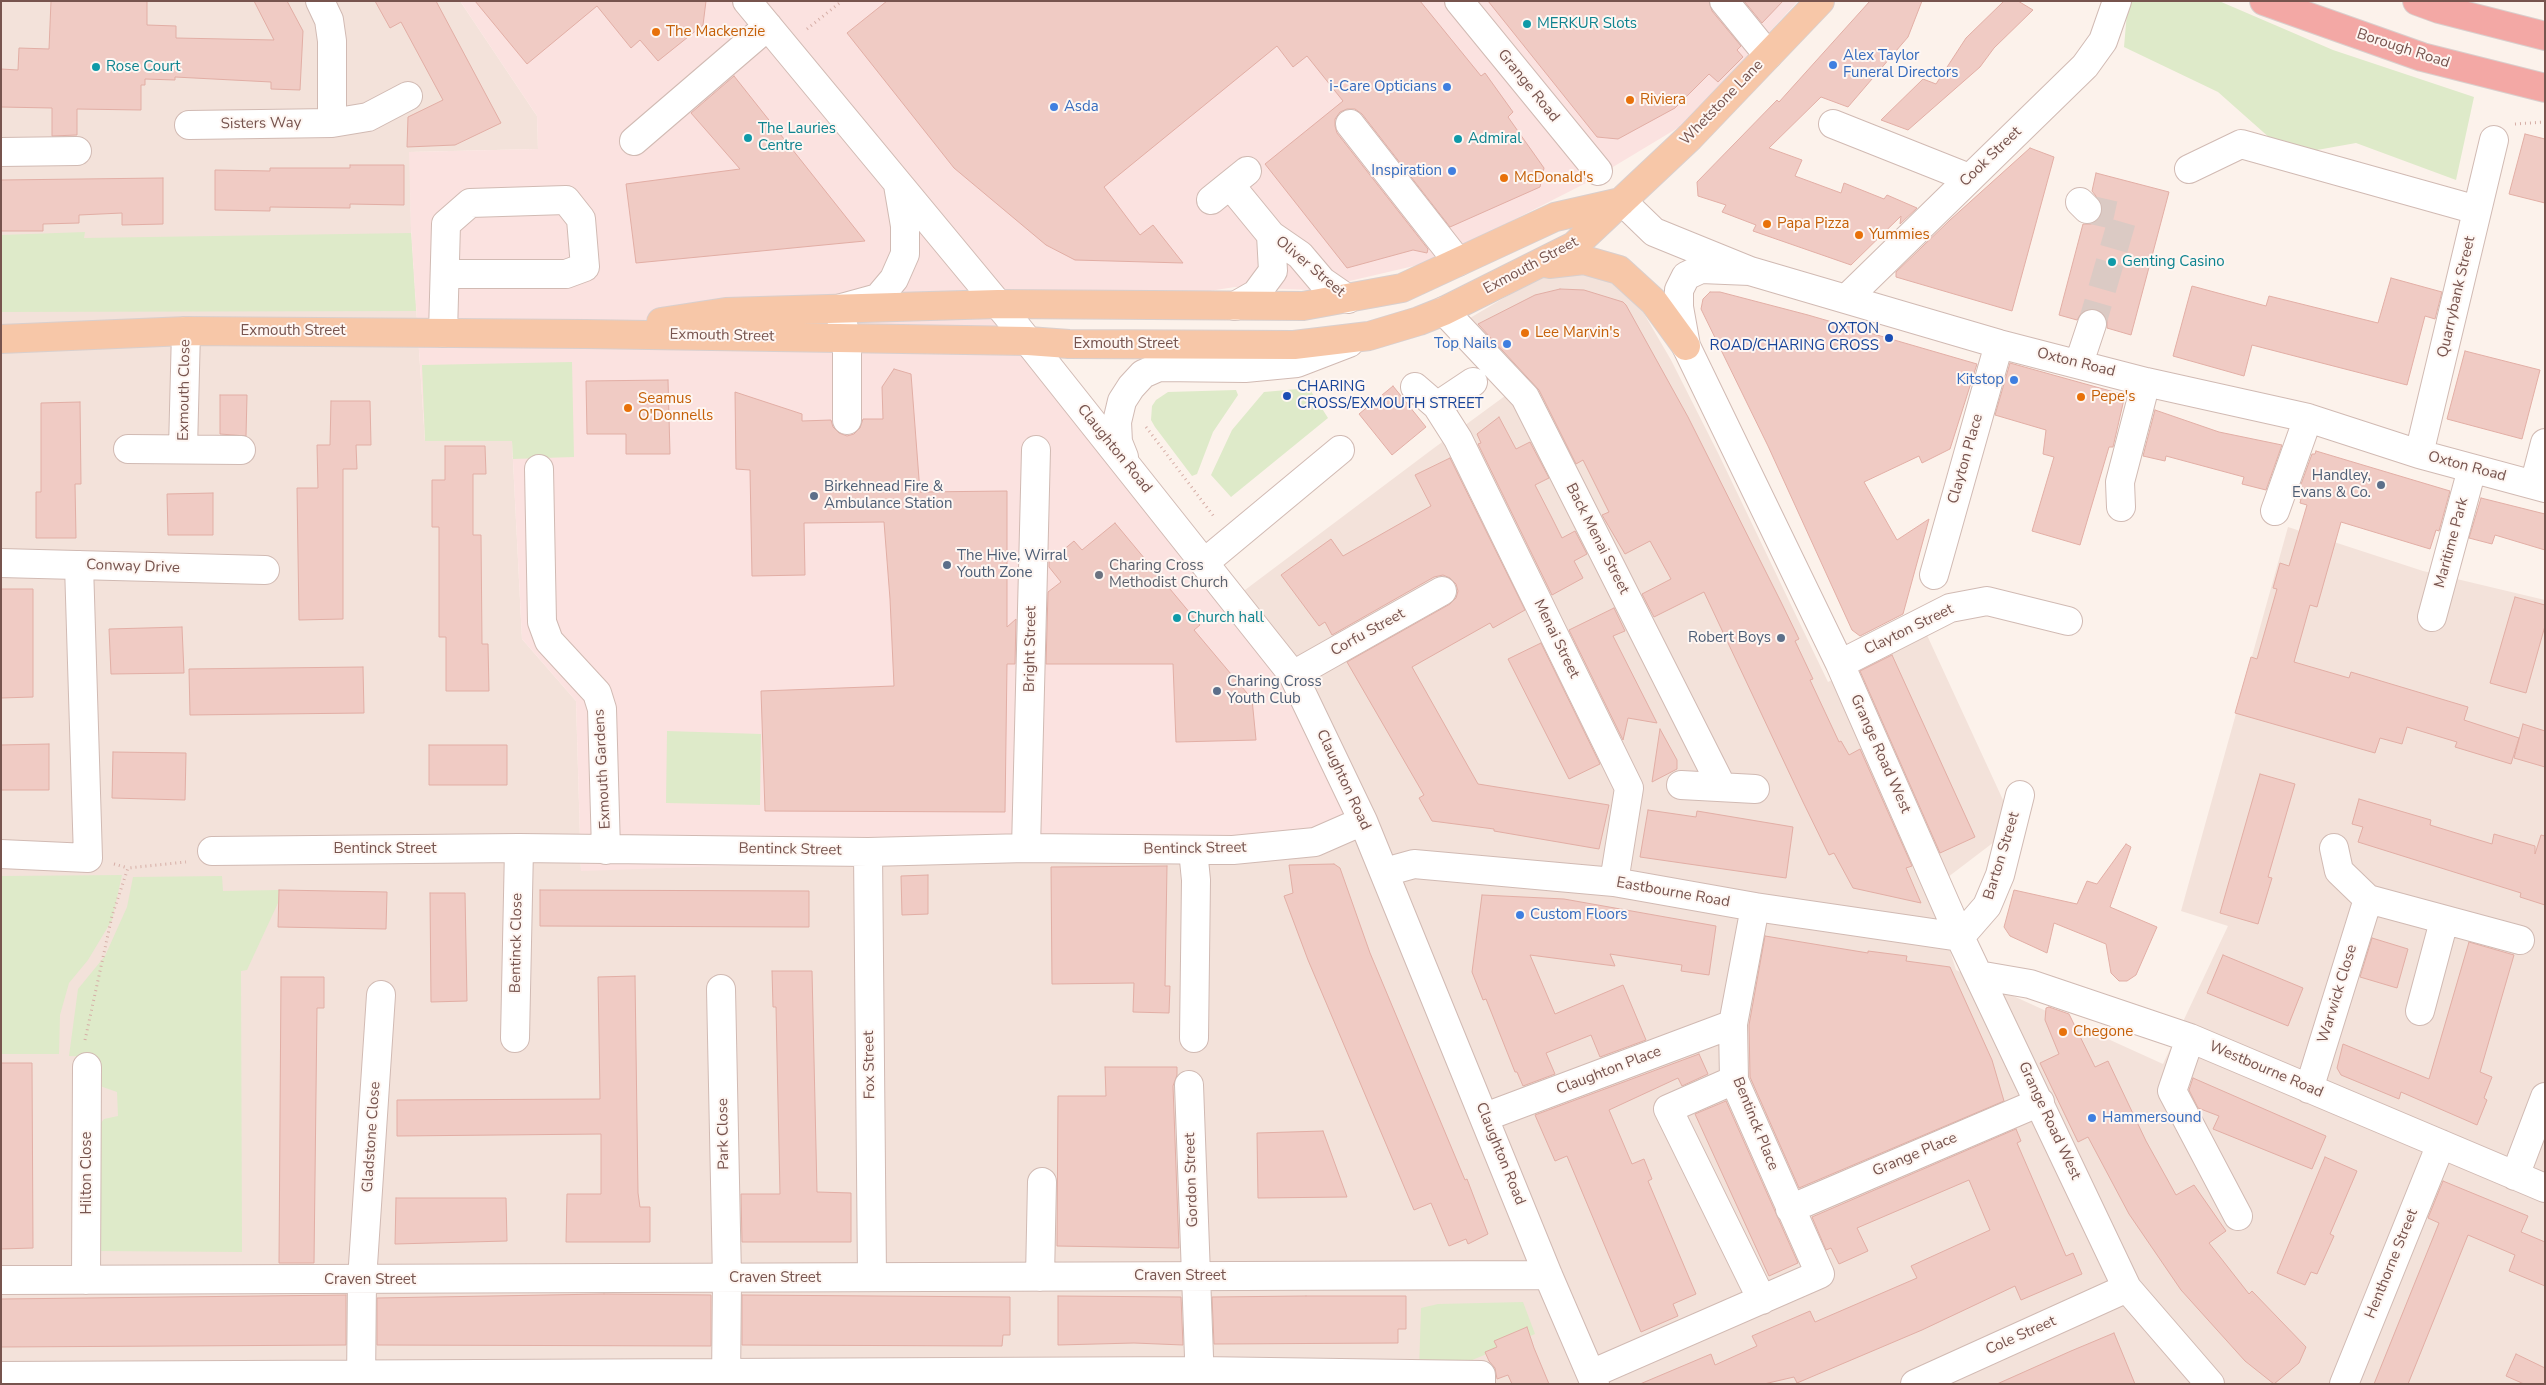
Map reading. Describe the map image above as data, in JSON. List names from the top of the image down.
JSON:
{
  "streets": {
    "highway": ["Borough Road"],
    "main road": ["Whetstone Lane", "Exmouth Street"],
    "street": [
      "Grange Road",
      "Sisters Way",
      "Cook Street",
      "Oliver Street",
      "Quarrybank Street",
      "Oxton Road",
      "Exmouth Close",
      "Claughton Road",
      "Clayton Place",
      "Back Menai Street",
      "Maritime Park",
      "Conway Drive",
      "Clayton Street",
      "Corfu Street",
      "Menai Street",
      "Bright Street",
      "Grange Road West",
      "Exmouth Gardens",
      "Bentinck Street",
      "Barton Street",
      "Eastbourne Road",
      "Bentinck Close",
      "Warwick Close",
      "Fox Street",
      "Westbourne Road",
      "Claughton Place",
      "Bentinck Place",
      "Park Close",
      "Gladstone Close",
      "Grange Place",
      "Hilton Close",
      "Gordon Street",
      "Henthorne Street",
      "Craven Street",
      "Cole Street"
    ]
  },
  "crossings": [
    ["Whetstone Lane", "Exmouth Street"],
    ["Whetstone Lane", "Oxton Road"],
    ["Cook Street", "Oxton Road"],
    ["Exmouth Street", "Oliver Street"],
    ["Exmouth Street", "Oxton Road"],
    ["Exmouth Street", "Exmouth Close"],
    ["Exmouth Street", "Claughton Road"],
    ["Exmouth Street", "Back Menai Street"],
    ["Quarrybank Street", "Oxton Road"],
    ["Oxton Road", "Clayton Place"],
    ["Oxton Road", "Maritime Park"],
    ["Oxton Road", "Grange Road West"],
    ["Claughton Road", "Corfu Street"],
    ["Claughton Road", "Bentinck Street"],
    ["Claughton Road", "Eastbourne Road"],
    ["Claughton Road", "Claughton Place"],
    ["Claughton Road", "Craven Street"],
    ["Clayton Street", "Grange Road West"],
    ["Menai Street", "Eastbourne Road"],
    ["Bright Street", "Bentinck Street"],
    ["Grange Road West", "Barton Street"],
    ["Grange Road West", "Eastbourne Road"],
    ["Grange Road West", "Westbourne Road"],
    ["Grange Road West", "Grange Place"],
    ["Grange Road West", "Cole Street"],
    ["Exmouth Gardens", "Bentinck Street"],
    ["Bentinck Street", "Bentinck Close"],
    ["Bentinck Street", "Fox Street"],
    ["Barton Street", "Eastbourne Road"],
    ["Eastbourne Road", "Bentinck Place"],
    ["Warwick Close", "Westbourne Road"],
    ["Fox Street", "Craven Street"],
    ["Westbourne Road", "Henthorne Street"],
    ["Claughton Place", "Bentinck Place"],
    ["Bentinck Place", "Grange Place"],
    ["Park Close", "Craven Street"],
    ["Gladstone Close", "Craven Street"],
    ["Hilton Close", "Craven Street"],
    ["Gordon Street", "Craven Street"]
  ],
  "places": [
    "MERKUR Slots",
    "The Mackenzie",
    "Alex Taylor Funeral Directors",
    "Rose Court",
    "i-Care Opticians",
    "Riviera",
    "Asda",
    "The Lauries Centre",
    "Admiral",
    "Inspiration",
    "McDonald's",
    "Papa Pizza",
    "Yummies",
    "Genting Casino",
    "Lee Marvin's",
    "OXTON ROAD/CHARING CROSS",
    "Top Nails",
    "Kitstop",
    "CHARING CROSS/EXMOUTH STREET",
    "Pepe's",
    "Seamus O'Donnells",
    "Handley, Evans & Co.",
    "Birkehnead Fire & Ambulance Station",
    "The Hive, Wirral Youth Zone",
    "Charing Cross Methodist Church",
    "Church hall",
    "Robert Boys",
    "Charing Cross Youth Club",
    "Custom Floors",
    "Chegone",
    "Hammersound"
  ]
}
